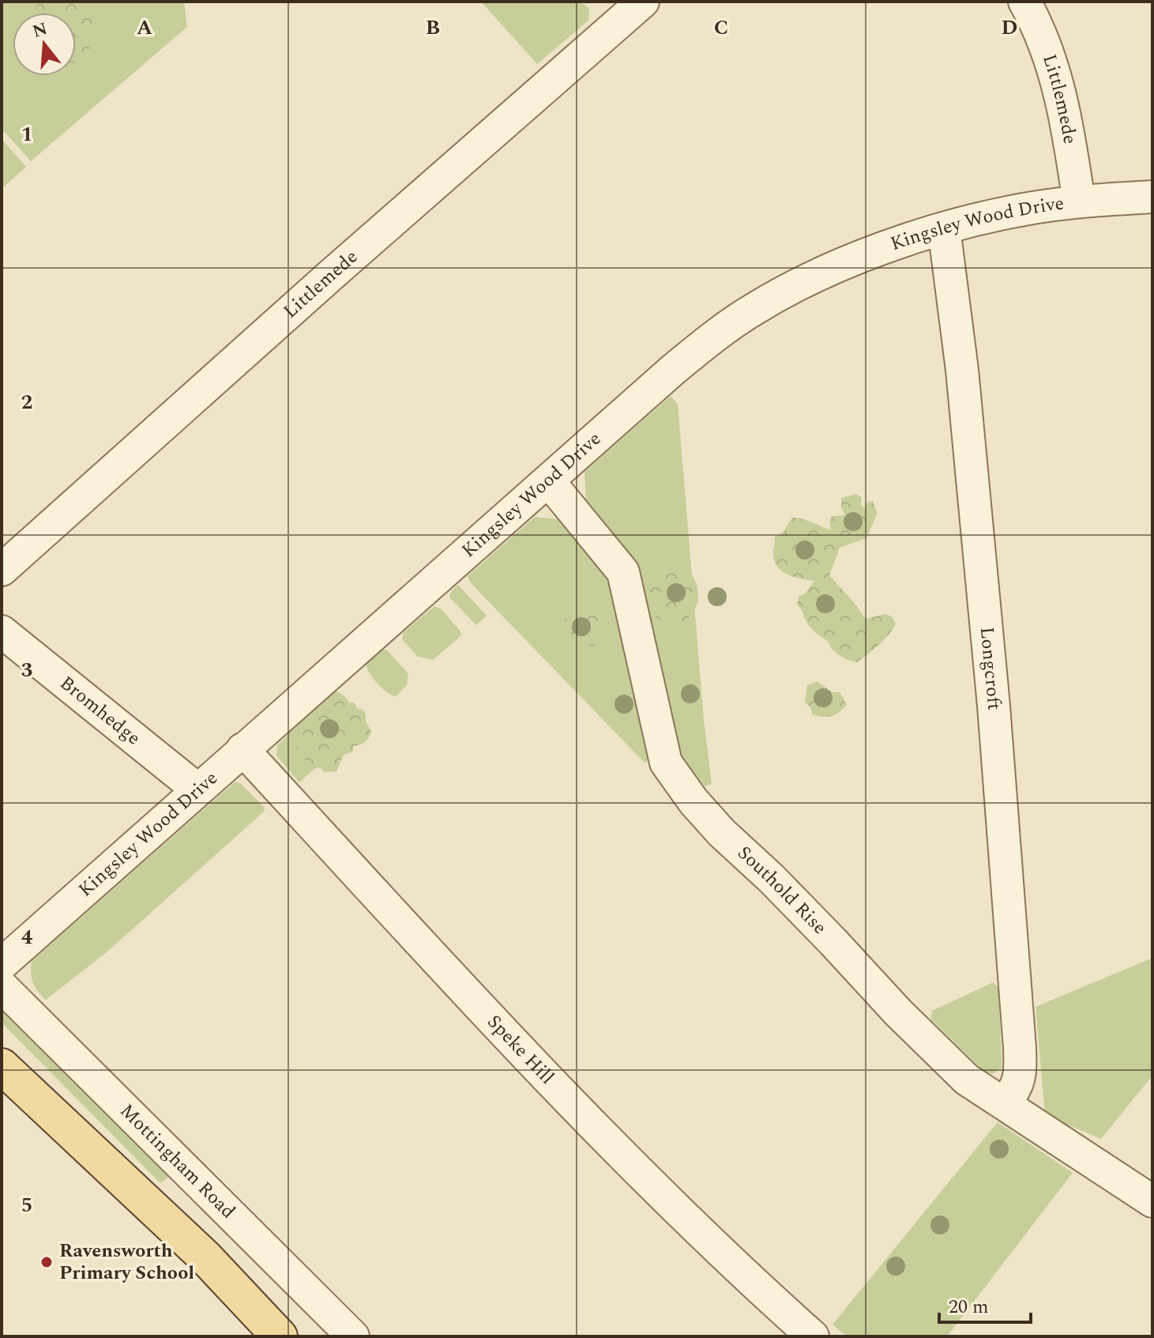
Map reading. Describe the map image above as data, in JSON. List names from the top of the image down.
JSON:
{
  "streets": {
    "street": [
      "Littlemede",
      "Kingsley Wood Drive",
      "Longcroft",
      "Bromhedge",
      "Southold Rise",
      "Speke Hill",
      "Mottingham Road"
    ]
  },
  "crossings": [
    ["Littlemede", "Kingsley Wood Drive"],
    ["Kingsley Wood Drive", "Longcroft"],
    ["Kingsley Wood Drive", "Bromhedge"],
    ["Kingsley Wood Drive", "Southold Rise"],
    ["Kingsley Wood Drive", "Speke Hill"],
    ["Longcroft", "Southold Rise"]
  ],
  "places": ["Ravensworth Primary School"],
  "scale_bar": "20 m",
  "north": "top",
  "grid": {
    "columns": [
      "A",
      "B",
      "C",
      "D"
    ],
    "rows": [
      "1",
      "2",
      "3",
      "4",
      "5"
    ]
  }
}
